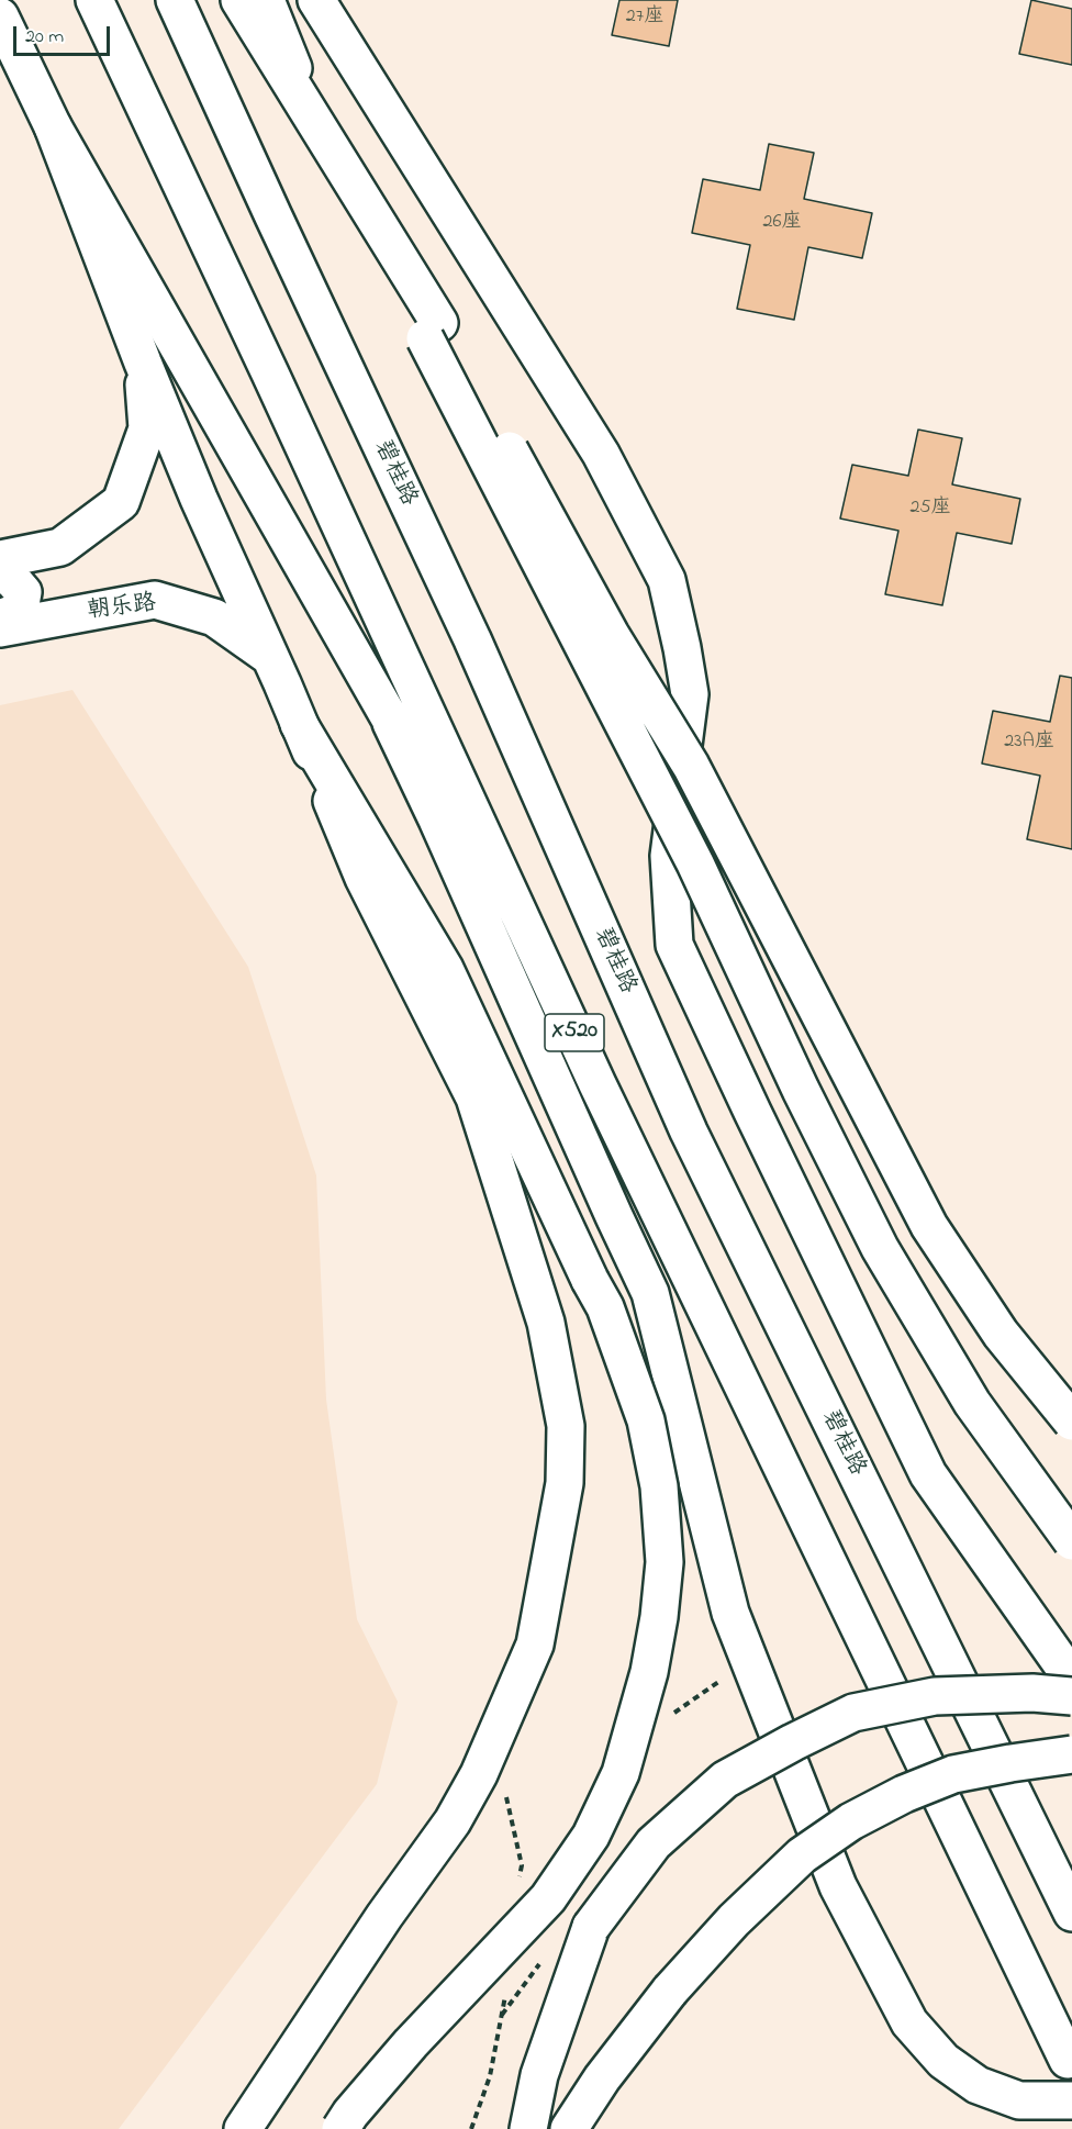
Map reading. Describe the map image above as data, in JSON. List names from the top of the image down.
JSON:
{
  "streets": {
    "main road": ["碧桂路", "朝乐路", "X520"]
  },
  "house_numbers": [
    "27座",
    "26座",
    "25座",
    "23A座"
  ],
  "scale_bar": "20 m"
}
